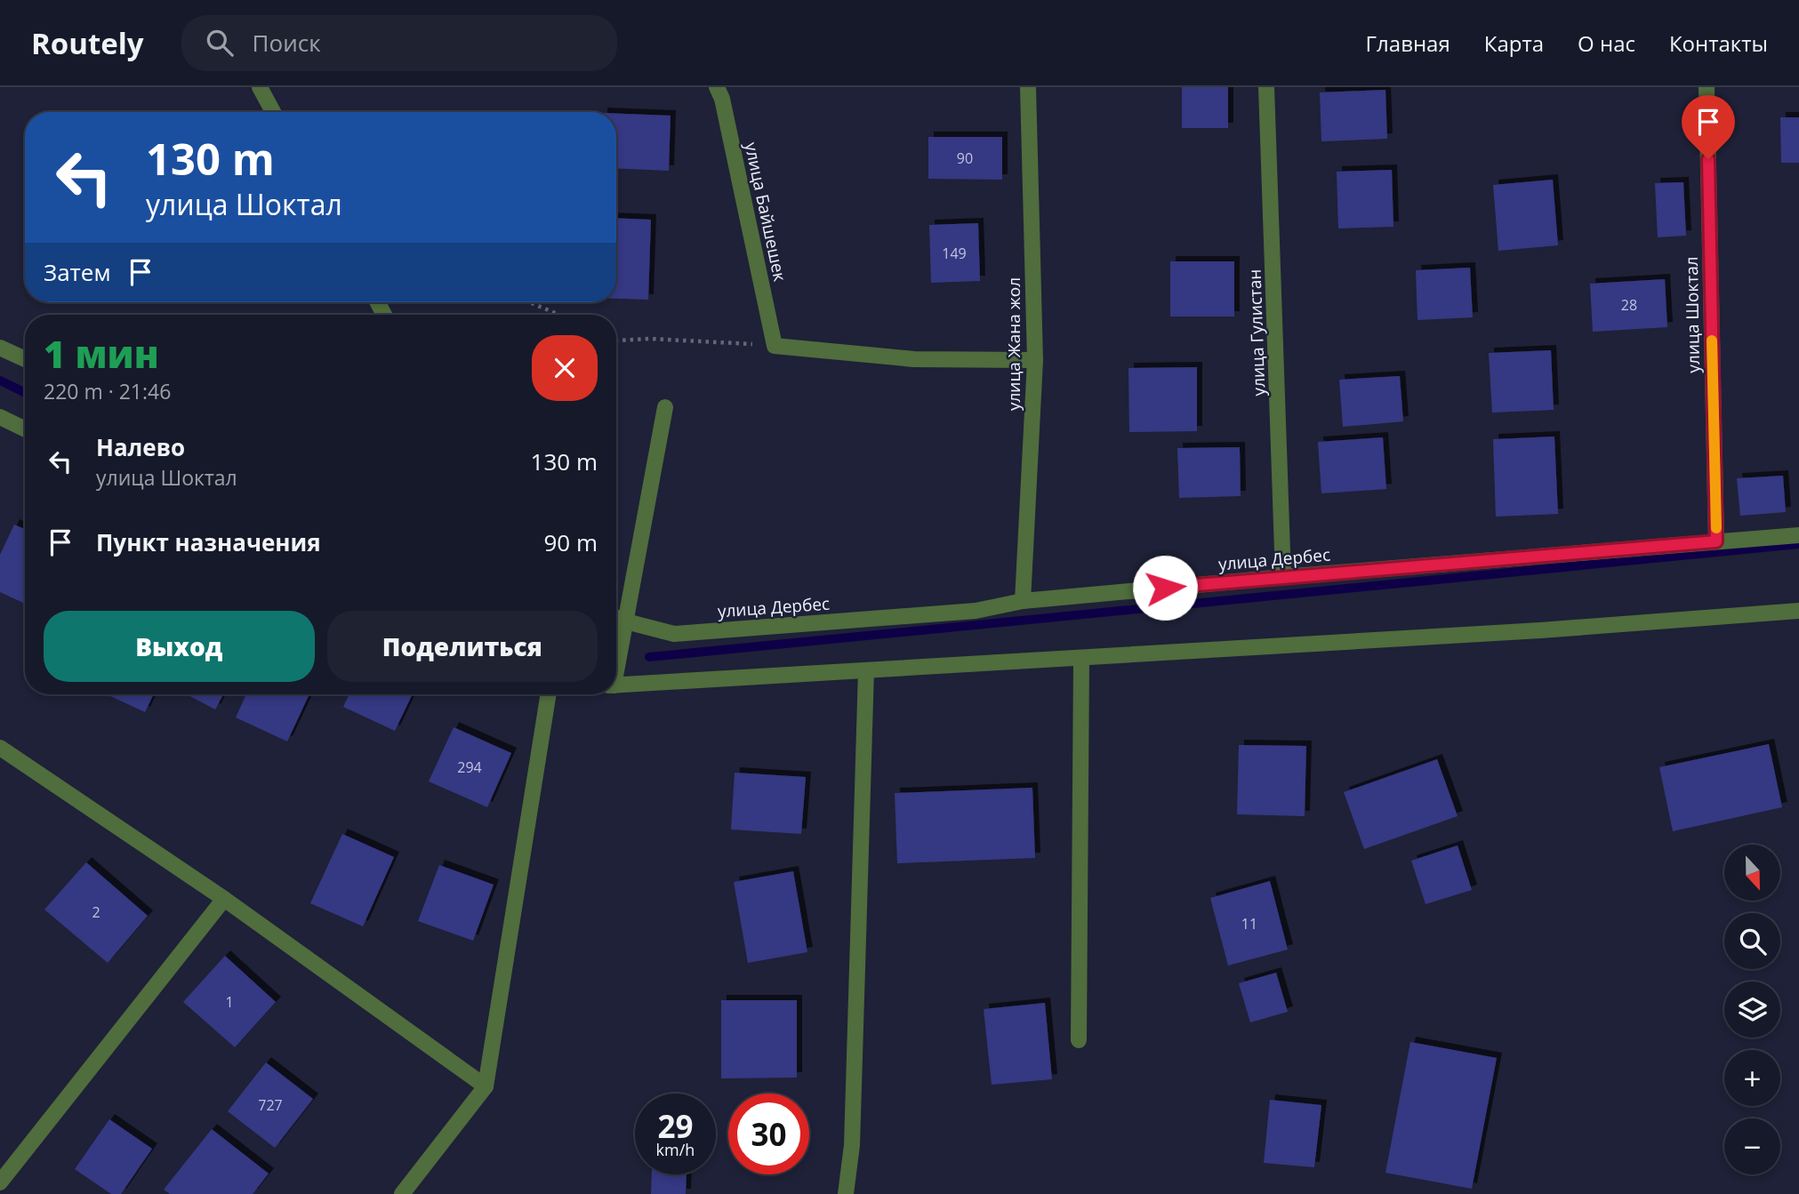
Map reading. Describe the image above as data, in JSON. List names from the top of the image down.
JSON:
{
  "streets": {
    "street": [
      "улица Байшешек",
      "улица Шоктал",
      "улица Гулистан",
      "улица Жана жол",
      "улица Дербес"
    ]
  },
  "crossings": [
    ["улица Шоктал", "улица Дербес"],
    ["улица Гулистан", "улица Дербес"],
    ["улица Жана жол", "улица Дербес"]
  ],
  "house_numbers": [
    "90",
    "149",
    "28",
    "294",
    "2",
    "11",
    "1",
    "727"
  ],
  "north": "bottom",
  "page": {
    "header": "Routely",
    "search": "Поиск",
    "nav": [
      "Главная",
      "Карта",
      "О нас",
      "Контакты"
    ],
    "turn": ["130 m", "улица Шоктал"],
    "then": "Затем",
    "heading": ["1 мин", "220 m · 21:46"],
    "list": [
      {
        "name": "Налево",
        "note": "улица Шоктал",
        "value": "130 m"
      },
      {
        "name": "Пункт назначения",
        "value": "90 m"
      }
    ],
    "buttons": ["Выход", "Поделиться"],
    "map_buttons": ["+", "−"],
    "speed": "29 km/h",
    "limit": "30"
  }
}
